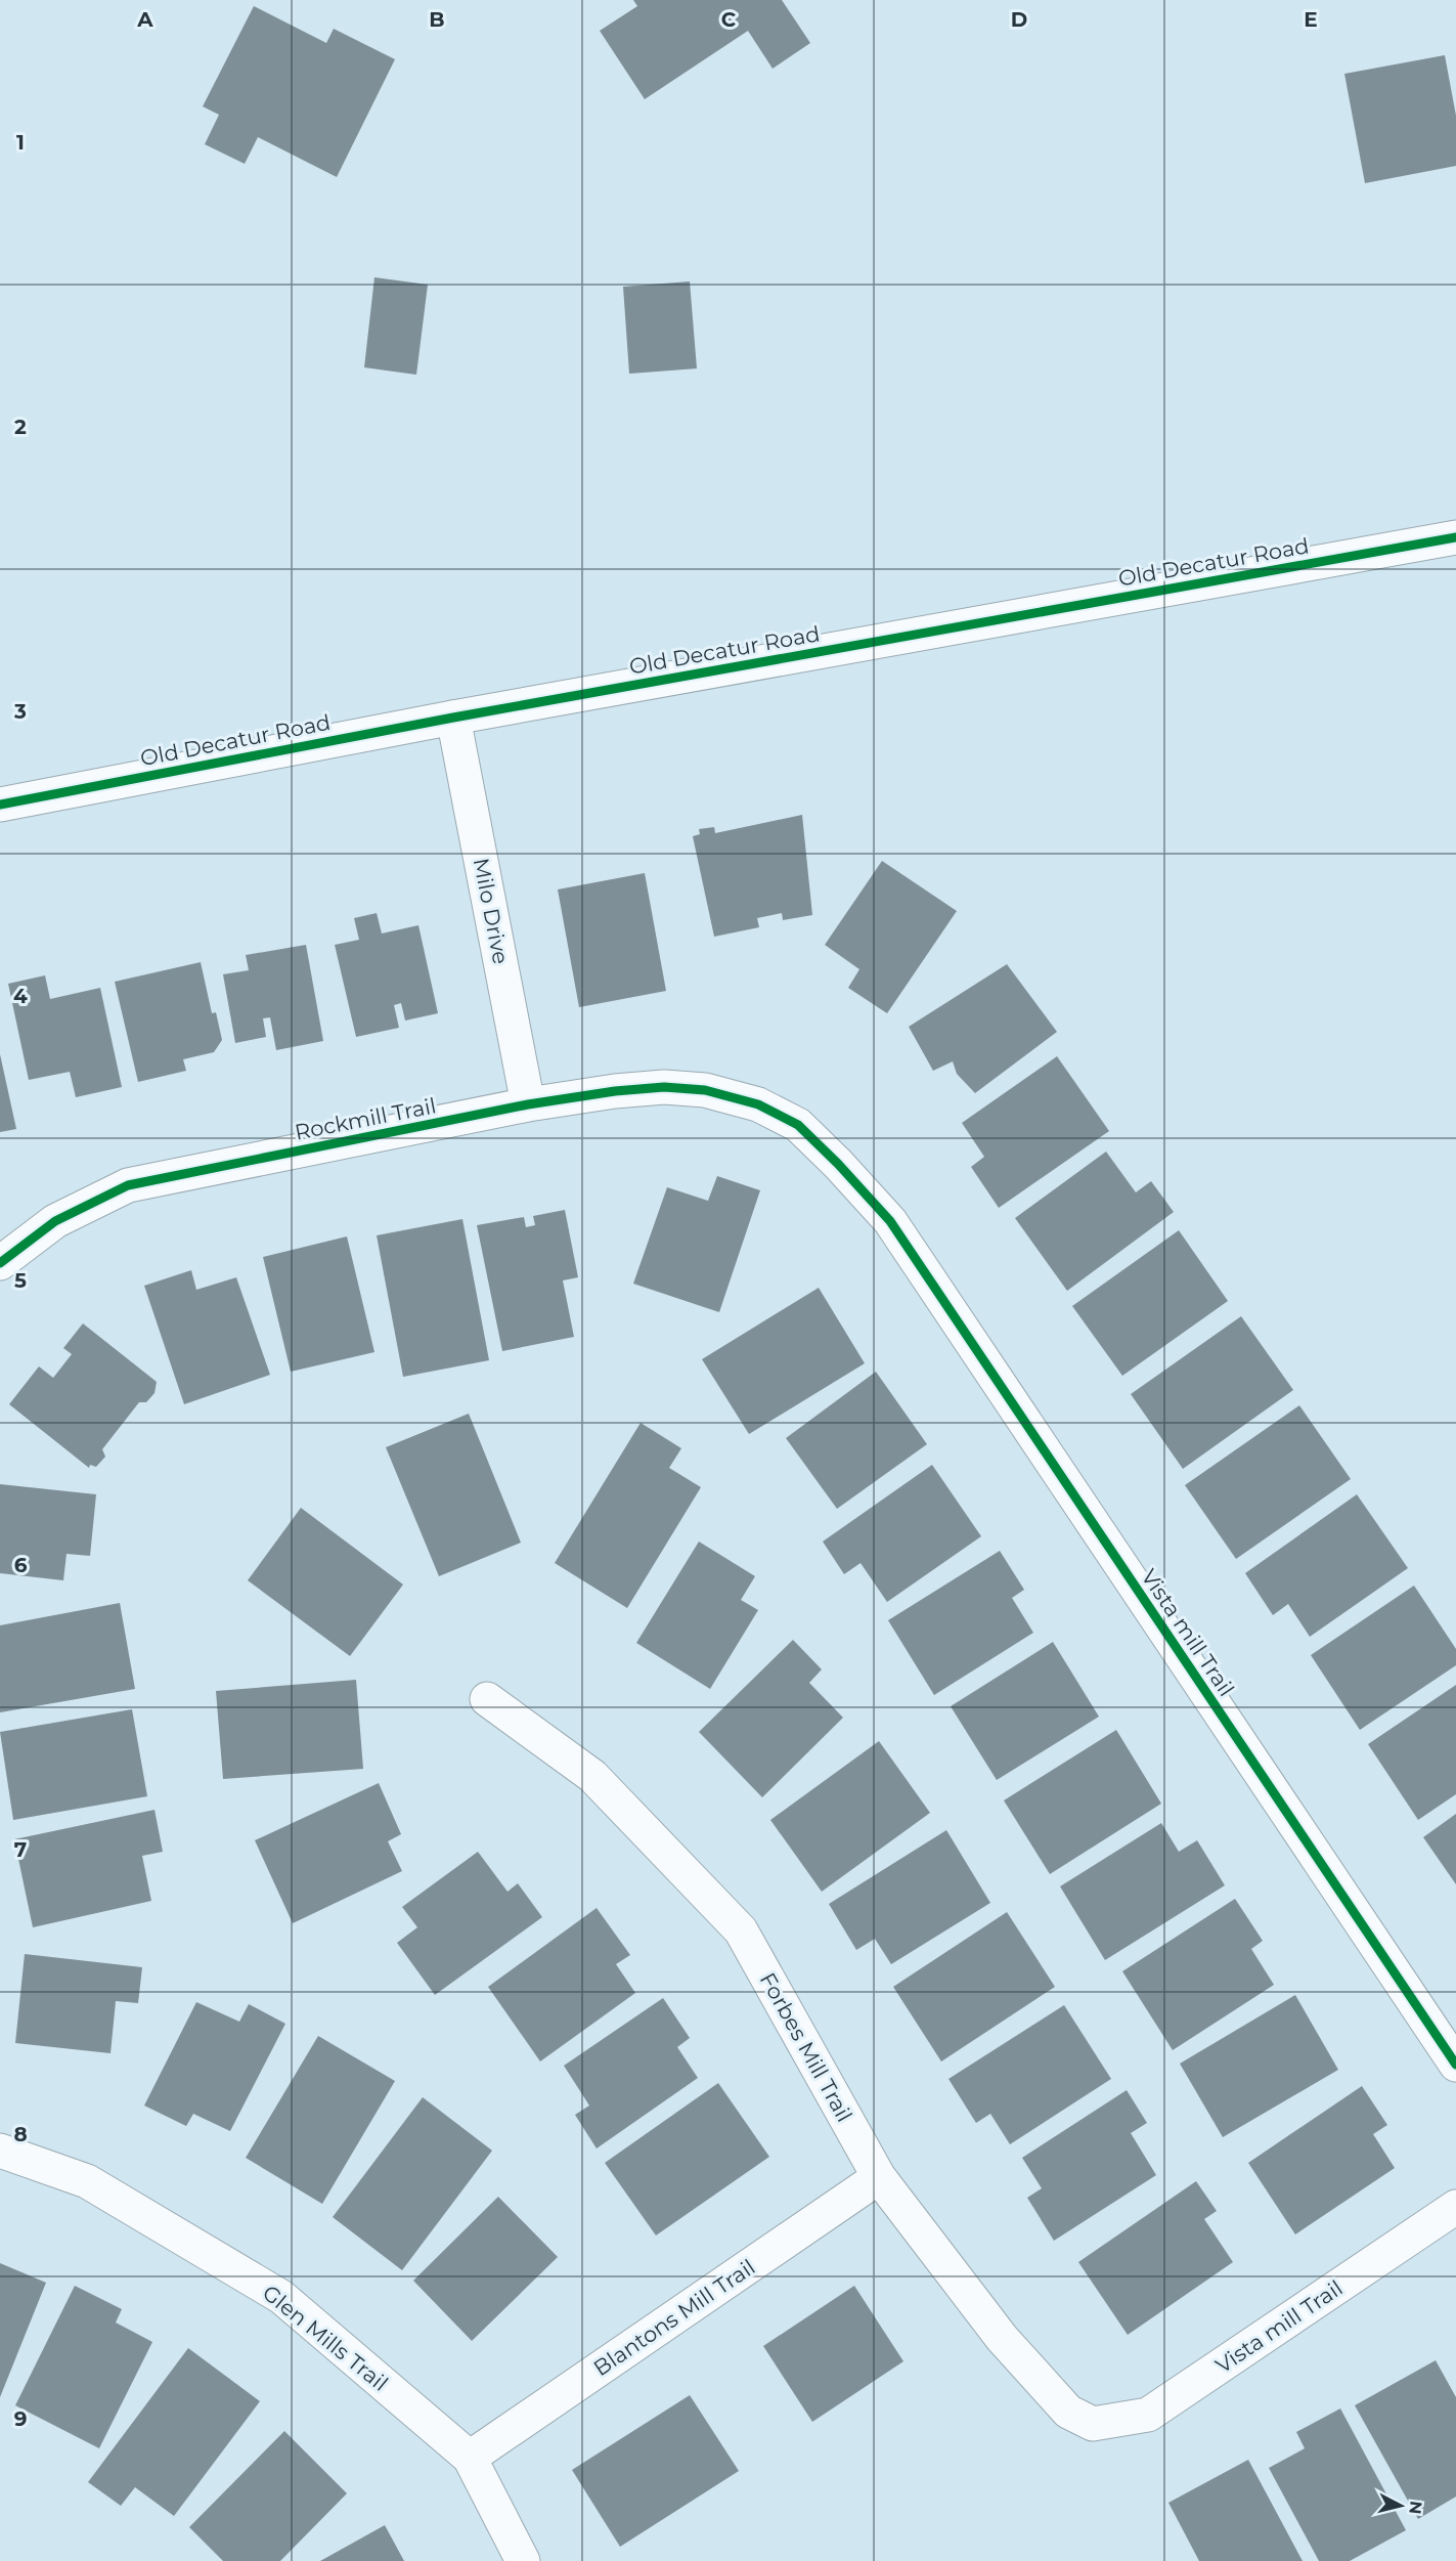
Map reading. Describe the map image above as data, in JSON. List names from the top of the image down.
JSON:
{
  "streets": {
    "street": [
      "Old Decatur Road",
      "Milo Drive",
      "Rockmill Trail",
      "Vista mill Trail",
      "Forbes Mill Trail",
      "Blantons Mill Trail",
      "Glen Mills Trail"
    ]
  },
  "crossings": [
    ["Old Decatur Road", "Milo Drive"],
    ["Milo Drive", "Rockmill Trail"],
    ["Rockmill Trail", "Vista mill Trail"],
    ["Vista mill Trail", "Forbes Mill Trail"],
    ["Forbes Mill Trail", "Blantons Mill Trail"],
    ["Blantons Mill Trail", "Glen Mills Trail"]
  ],
  "north": "right",
  "grid": {
    "columns": [
      "A",
      "B",
      "C",
      "D",
      "E"
    ],
    "rows": [
      "1",
      "2",
      "3",
      "4",
      "5",
      "6",
      "7",
      "8",
      "9"
    ]
  }
}
